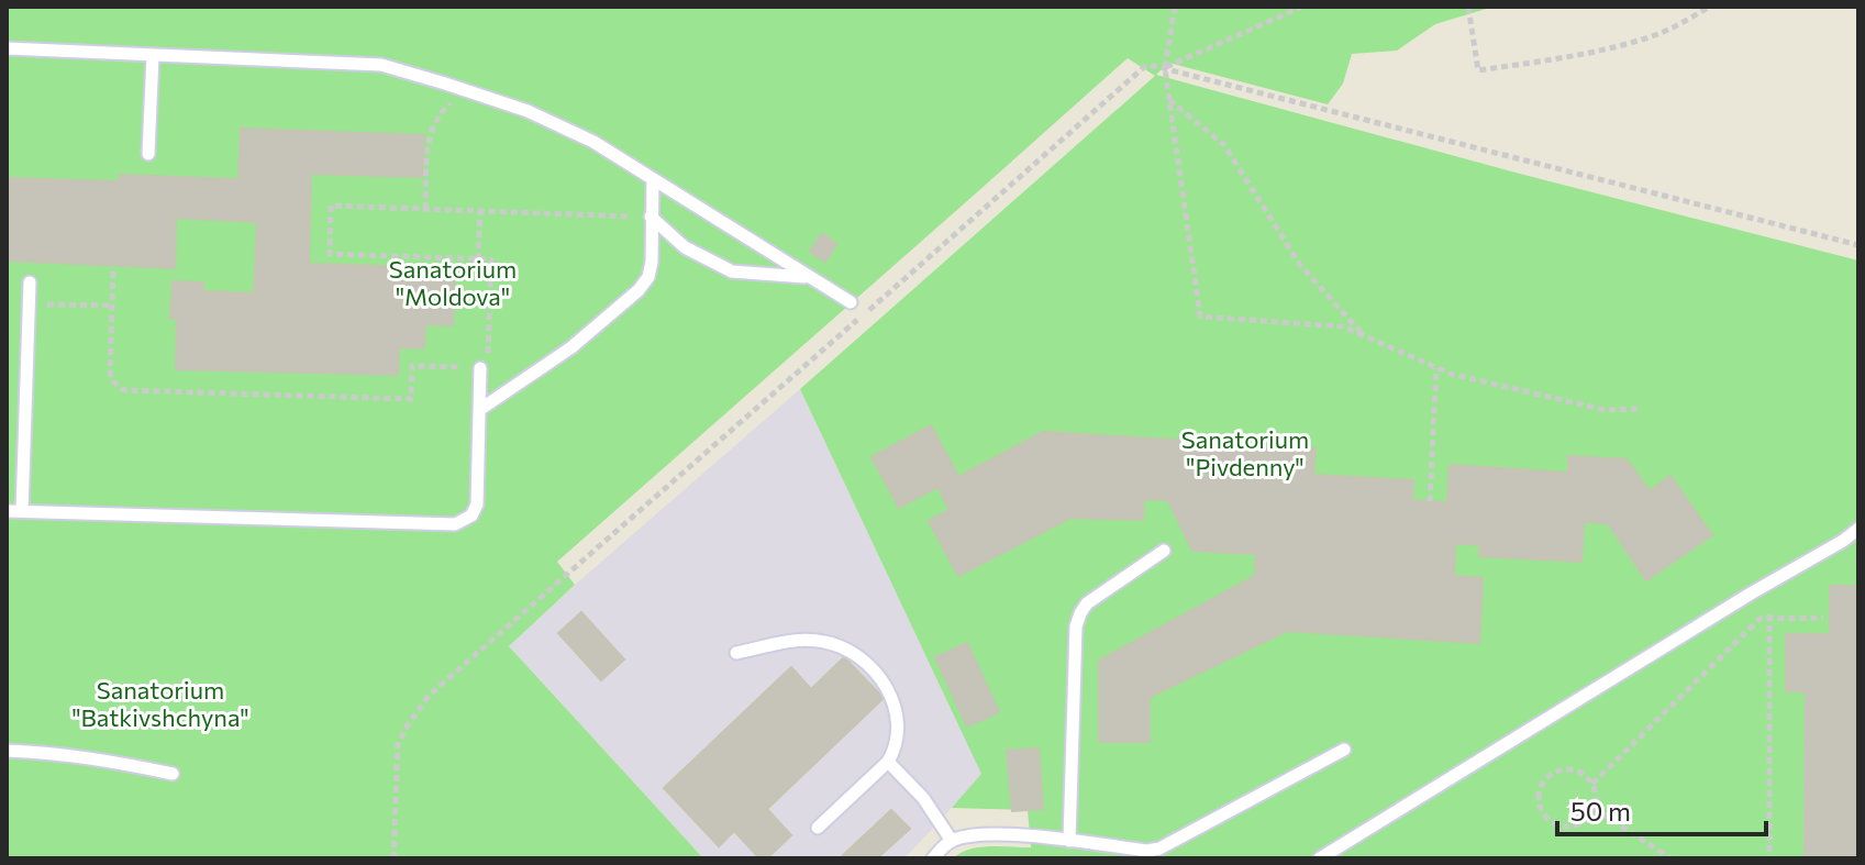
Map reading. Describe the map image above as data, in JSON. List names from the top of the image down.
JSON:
{
  "parks": ["Sanatorium \"Moldova\"", "Sanatorium \"Pivdenny\"", "Sanatorium \"Batkivshchyna\""],
  "scale_bar": "50 m"
}
